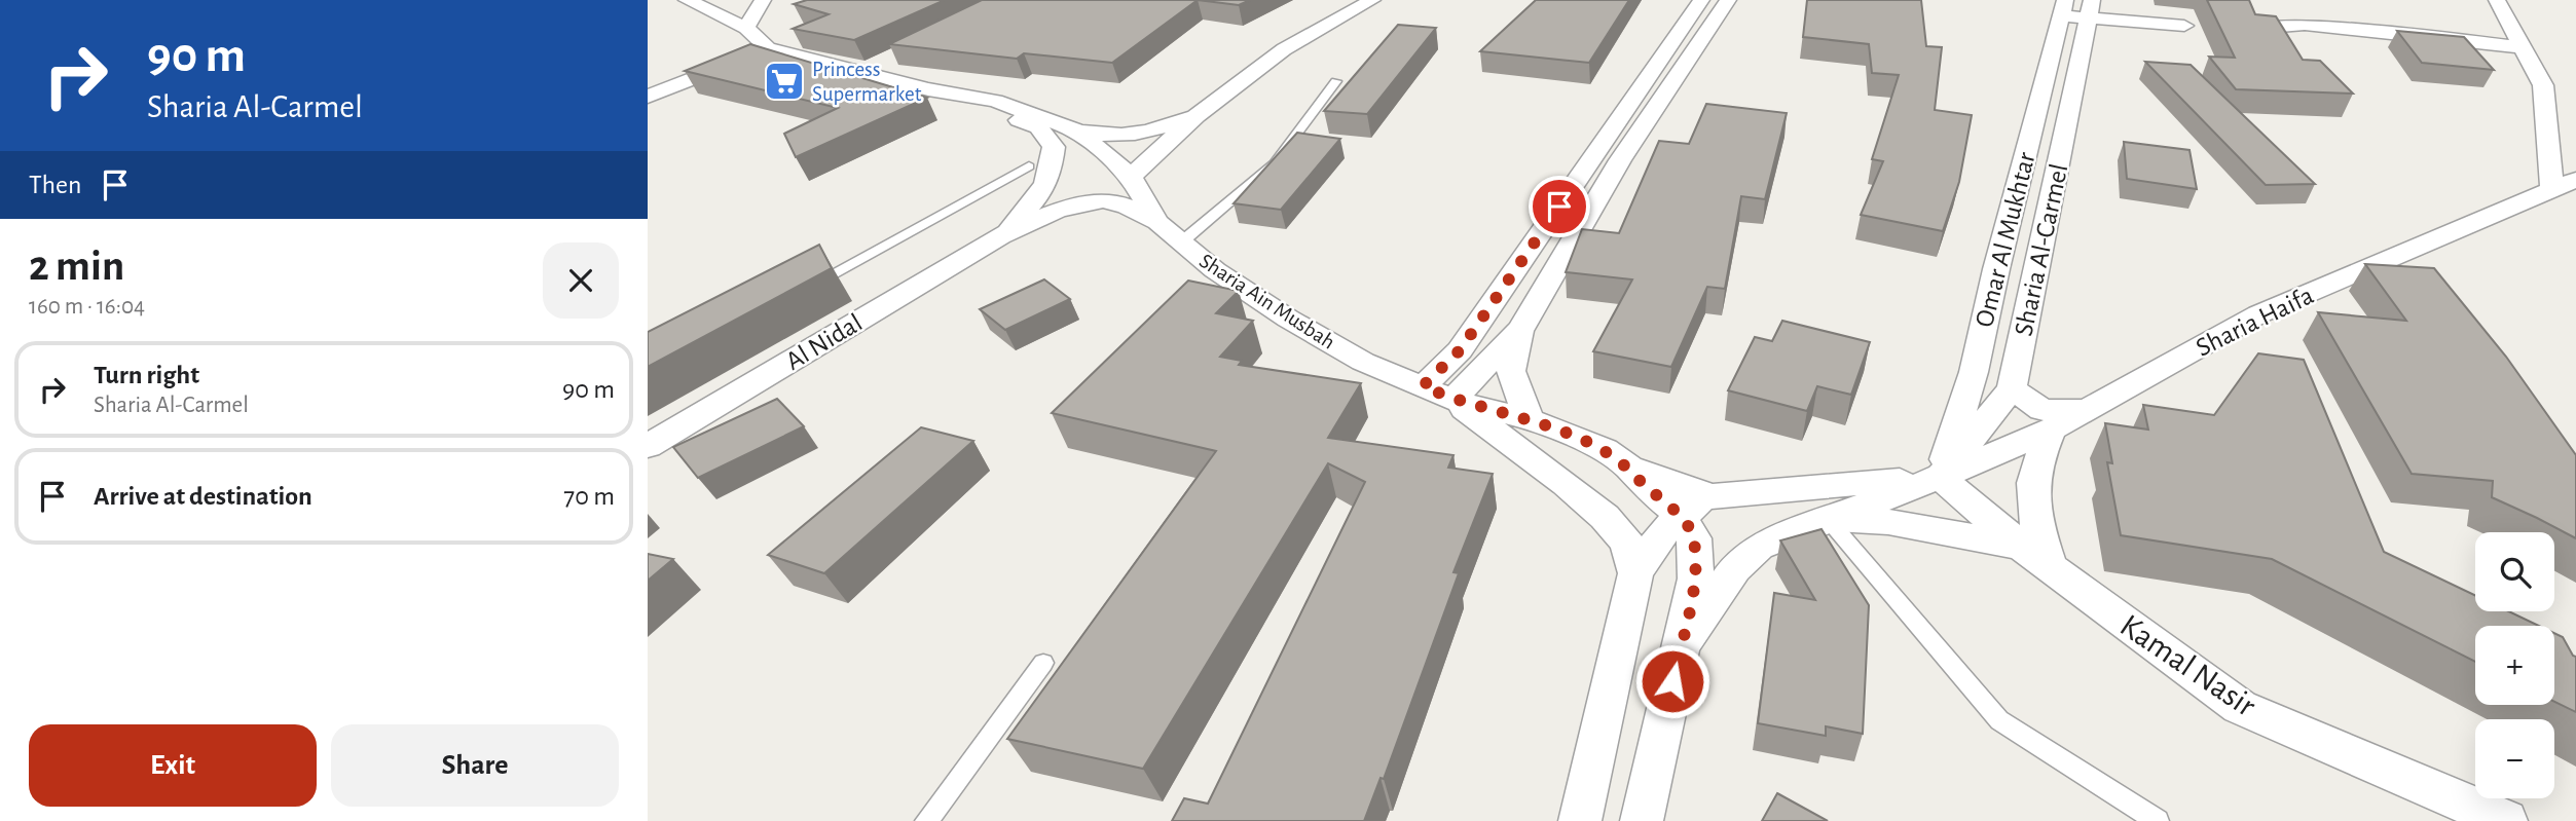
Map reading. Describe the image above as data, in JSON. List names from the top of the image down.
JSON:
{
  "streets": {
    "street": [
      "Omar Al Mukhtar",
      "Sharia Al-Carmel",
      "Sharia Ain Musbah",
      "Sharia Haifa",
      "Al Nidal",
      "Kamal Nasir"
    ]
  },
  "crossings": [
    ["Omar Al Mukhtar", "Sharia Al-Carmel"],
    ["Omar Al Mukhtar", "Sharia Haifa"],
    ["Omar Al Mukhtar", "Kamal Nasir"],
    ["Sharia Al-Carmel", "Sharia Haifa"],
    ["Sharia Al-Carmel", "Kamal Nasir"],
    ["Sharia Ain Musbah", "Sharia Haifa"],
    ["Sharia Haifa", "Kamal Nasir"]
  ],
  "places": {
    "supermarket": ["Princess Supermarket"]
  },
  "page": {
    "turn": ["90 m", "Sharia Al-Carmel"],
    "then": "Then",
    "heading": ["2 min", "160 m · 16:04"],
    "list": [
      {
        "name": "Turn right",
        "note": "Sharia Al-Carmel",
        "value": "90 m"
      },
      {
        "name": "Arrive at destination",
        "value": "70 m"
      }
    ],
    "map_buttons": ["+", "−"],
    "buttons": ["Exit", "Share"]
  }
}
